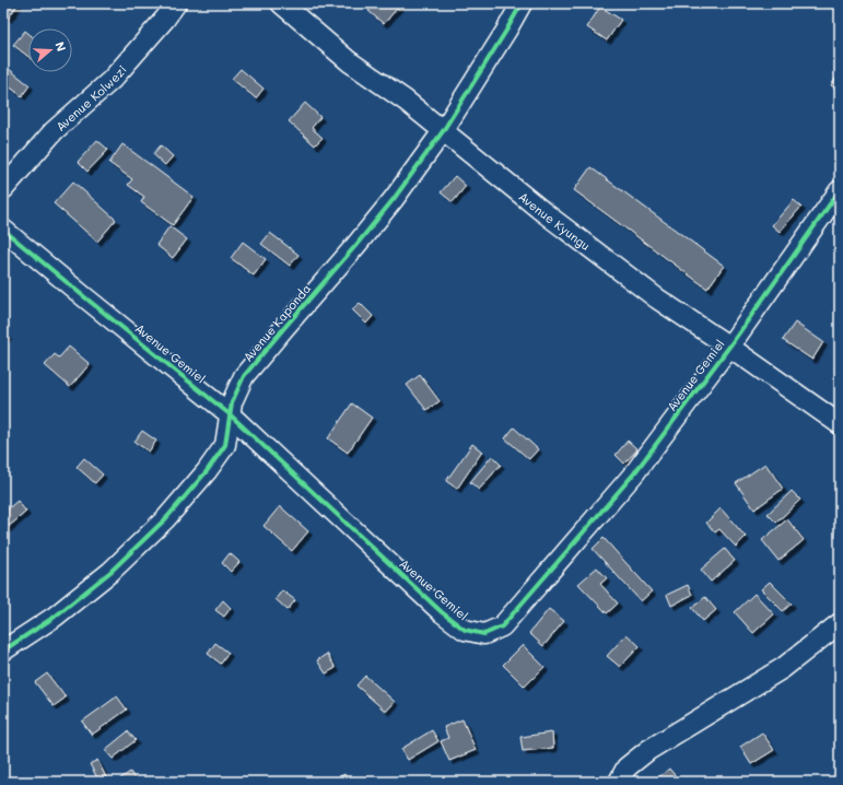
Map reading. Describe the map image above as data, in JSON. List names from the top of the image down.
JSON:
{
  "streets": {
    "street": [
      "Avenue Kolwezi",
      "Avenue Kyungu",
      "Avenue Kaponda",
      "Avenue Gemiel"
    ]
  },
  "crossings": [
    ["Avenue Kyungu", "Avenue Kaponda"],
    ["Avenue Kyungu", "Avenue Gemiel"],
    ["Avenue Kaponda", "Avenue Gemiel"]
  ],
  "north": "right"
}
